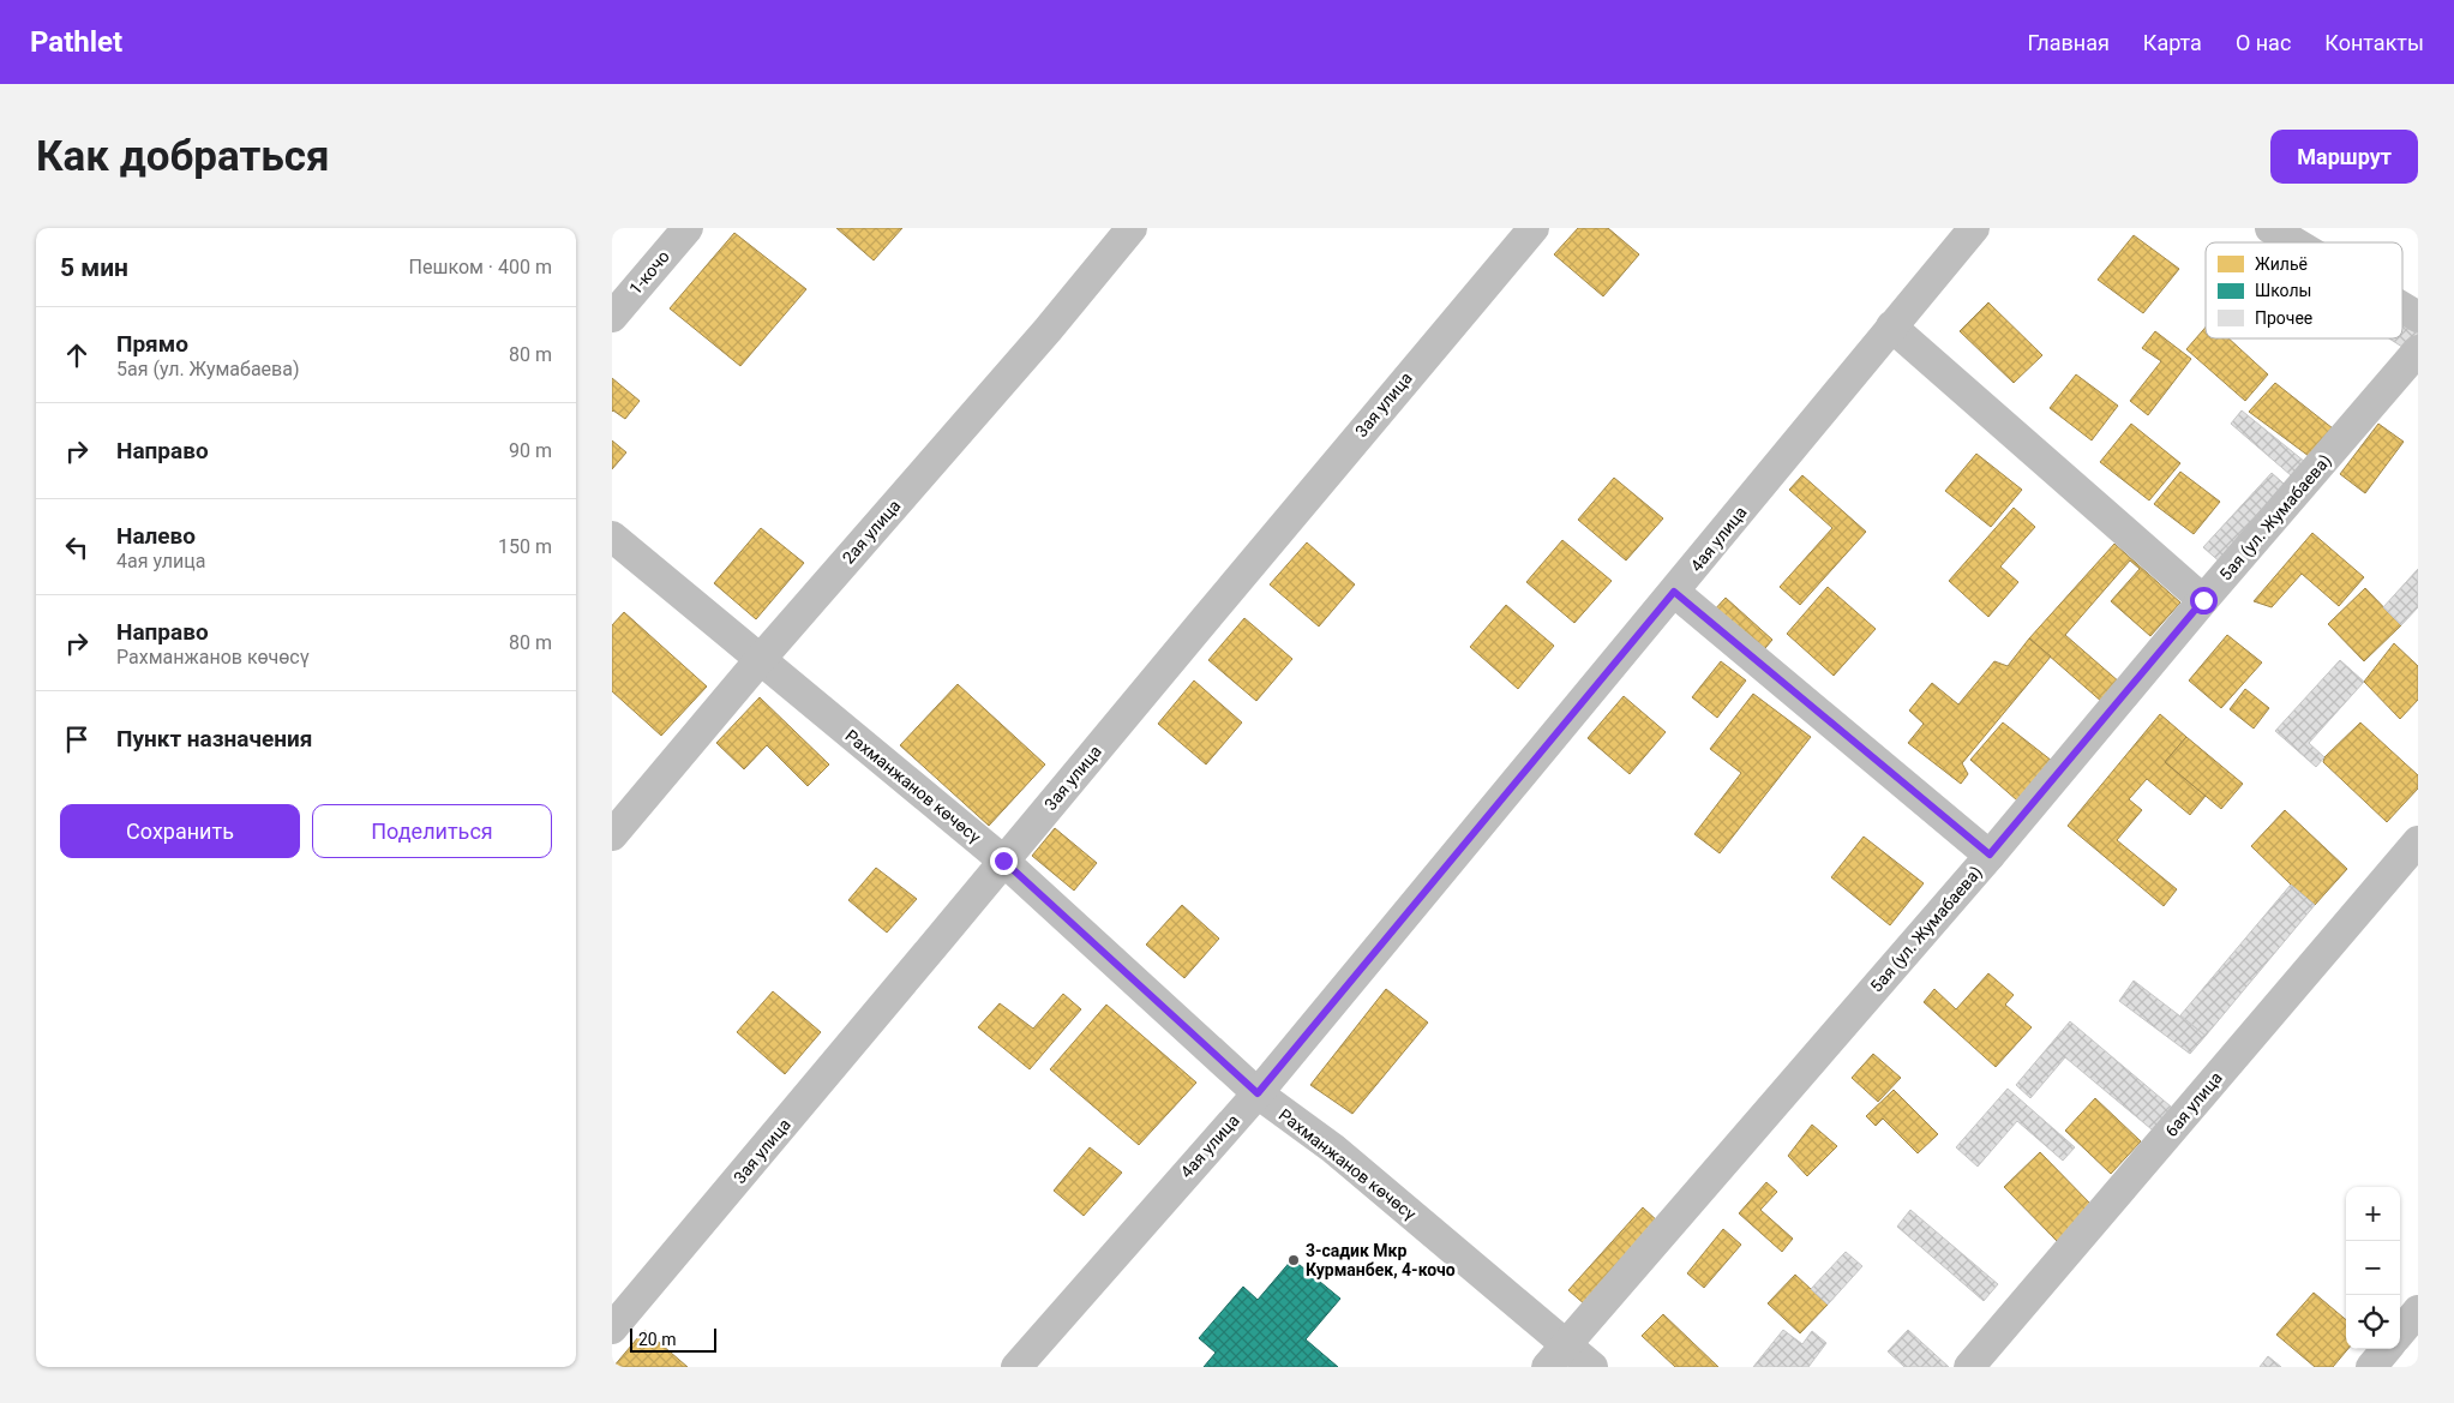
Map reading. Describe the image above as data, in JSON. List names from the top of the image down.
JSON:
{
  "streets": {
    "street": [
      "1-кочо",
      "3ая улица",
      "5ая (ул. Жумабаева)",
      "2ая улица",
      "4ая улица",
      "Рахманжанов көчөсү",
      "6ая улица"
    ]
  },
  "crossings": [
    ["3ая улица", "Рахманжанов көчөсү"],
    ["5ая (ул. Жумабаева)", "Рахманжанов көчөсү"],
    ["2ая улица", "Рахманжанов көчөсү"],
    ["4ая улица", "Рахманжанов көчөсү"]
  ],
  "places": ["3-садик Мкр Курманбек, 4-кочо"],
  "legend": ["Жильё", "Школы", "Прочее"],
  "scale_bar": "20 m",
  "page": {
    "header": "Pathlet",
    "nav": [
      "Главная",
      "Карта",
      "О нас",
      "Контакты"
    ],
    "buttons": [
      "Маршрут",
      ["Сохранить", "Поделиться"]
    ],
    "title": "Как добраться",
    "heading": ["5 мин", "Пешком · 400 m"],
    "list": [
      ["Прямо", "5ая (ул. Жумабаева)", "80 m"],
      ["Направо", "90 m"],
      ["Налево", "4ая улица", "150 m"],
      ["Направо", "Рахманжанов көчөсү", "80 m"],
      "Пункт назначения"
    ],
    "map_buttons": ["+", "−"],
    "scale": "20 m"
  }
}
